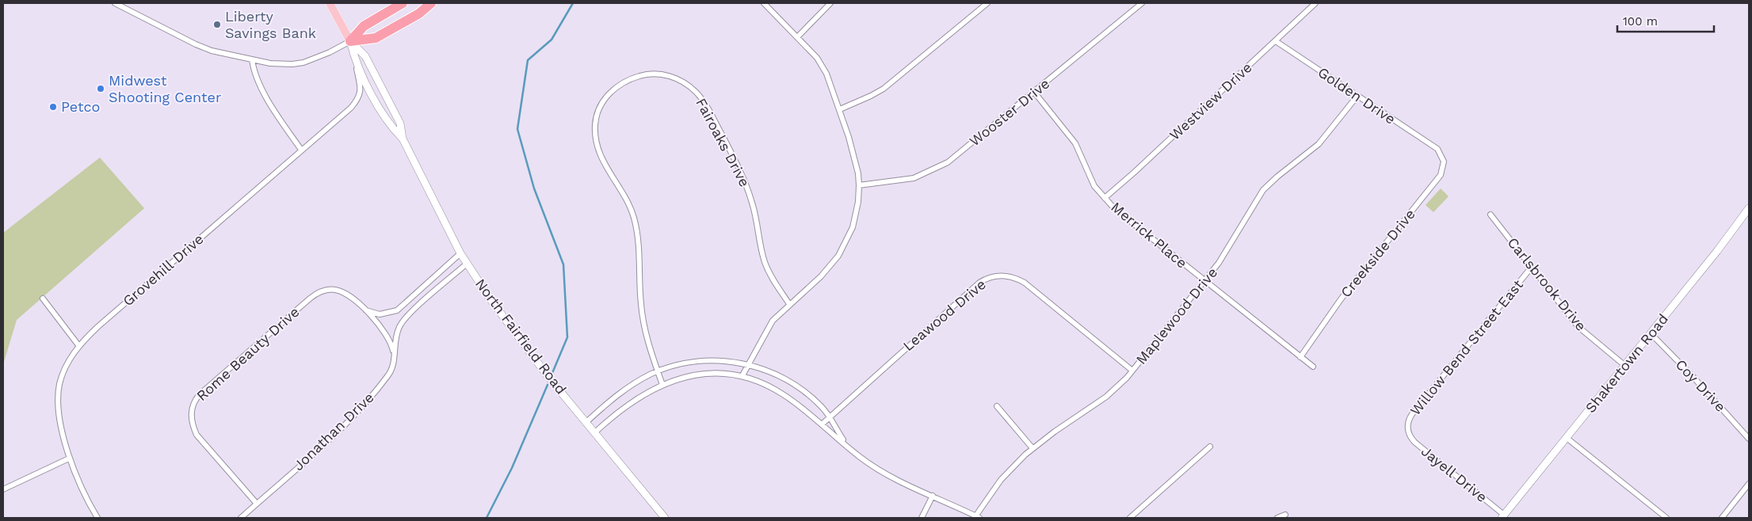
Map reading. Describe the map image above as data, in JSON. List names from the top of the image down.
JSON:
{
  "streets": {
    "main road": ["North Fairfield Road", "Shakertown Road"],
    "street": [
      "Golden Drive",
      "Westview Drive",
      "Wooster Drive",
      "Fairoaks Drive",
      "Merrick Place",
      "Creekside Drive",
      "Grovehill Drive",
      "Carlsbrook Drive",
      "Leawood Drive",
      "Maplewood Drive",
      "Willow Bend Street East",
      "Rome Beauty Drive",
      "Coy Drive",
      "Jonathan Drive",
      "Jayell Drive"
    ]
  },
  "crossings": [
    ["Golden Drive", "Westview Drive"],
    ["Golden Drive", "Creekside Drive"],
    ["Golden Drive", "Maplewood Drive"],
    ["Westview Drive", "Merrick Place"],
    ["Wooster Drive", "Merrick Place"],
    ["Merrick Place", "Creekside Drive"],
    ["Merrick Place", "Maplewood Drive"],
    ["Grovehill Drive", "North Fairfield Road"],
    ["Carlsbrook Drive", "Willow Bend Street East"],
    ["Carlsbrook Drive", "Shakertown Road"],
    ["Leawood Drive", "Maplewood Drive"],
    ["North Fairfield Road", "Jonathan Drive"],
    ["Willow Bend Street East", "Jayell Drive"],
    ["Rome Beauty Drive", "Jonathan Drive"],
    ["Shakertown Road", "Coy Drive"],
    ["Shakertown Road", "Jayell Drive"]
  ],
  "places": ["Liberty Savings Bank", "Midwest Shooting Center", "Petco"],
  "scale_bar": "100 m"
}
